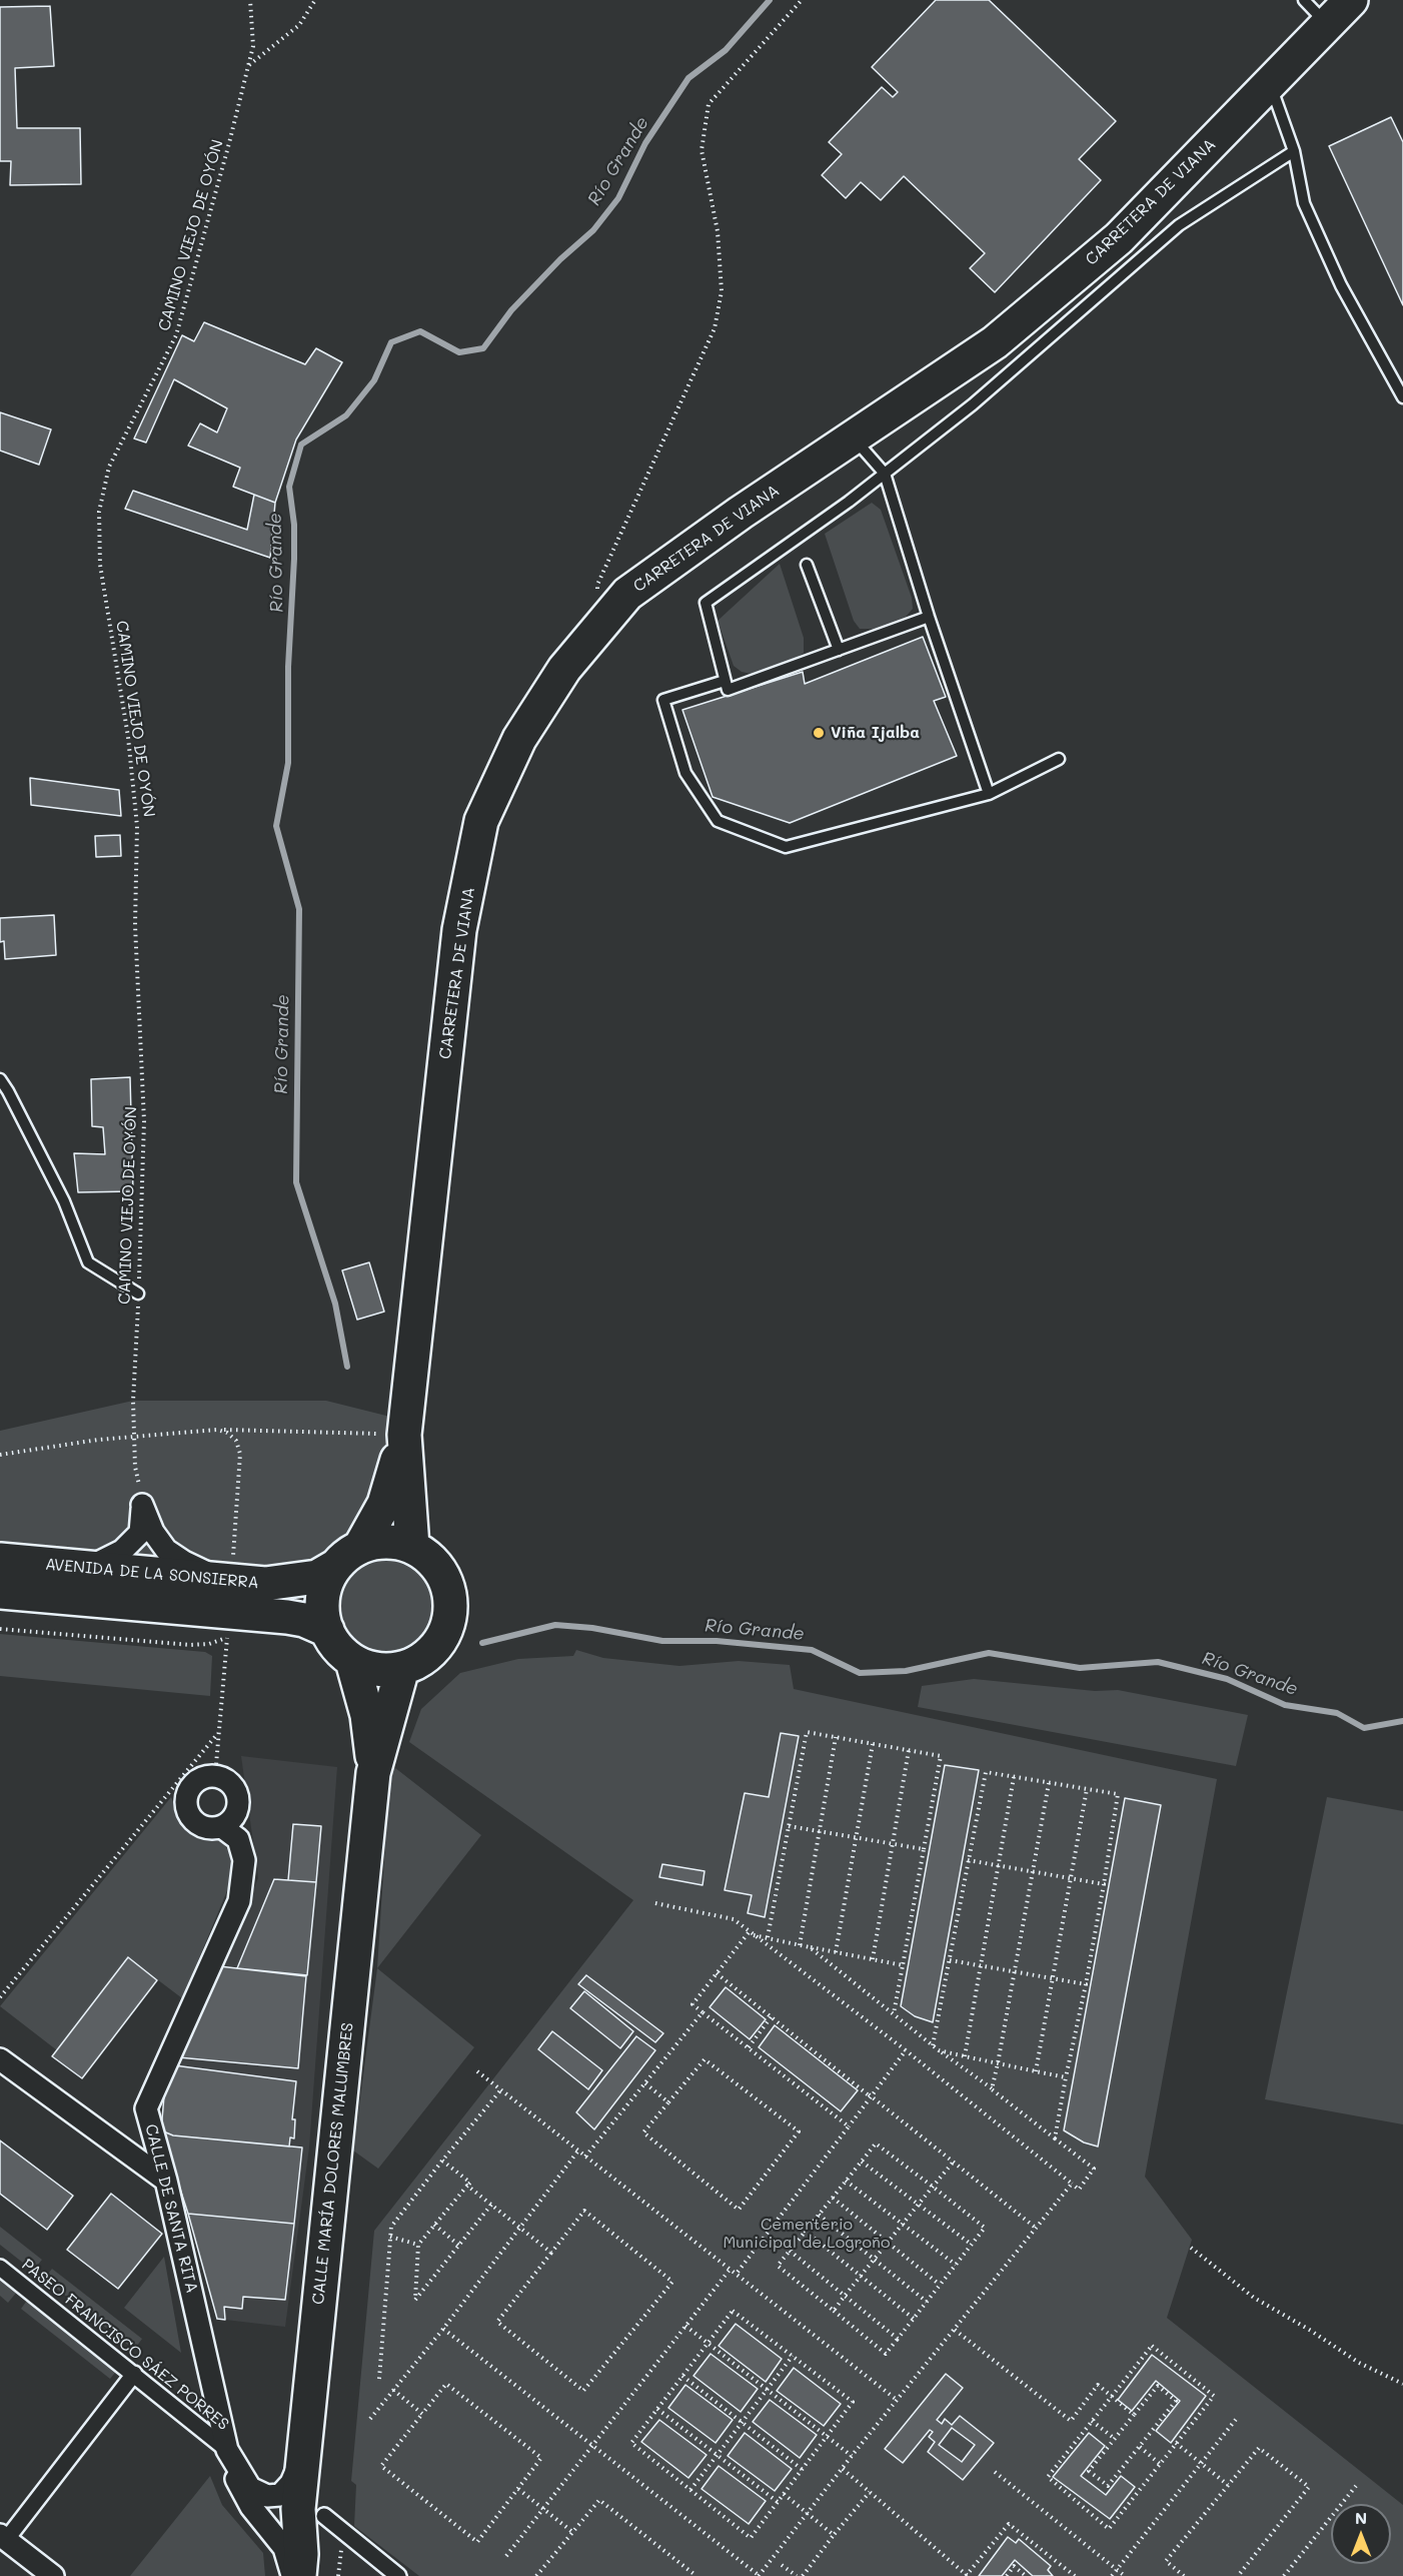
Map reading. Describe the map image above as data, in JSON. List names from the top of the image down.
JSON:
{
  "streets": {
    "main road": ["CARRETERA DE VIANA", "AVENIDA DE LA SONSIERRA", "CALLE MARÍA DOLORES MALUMBRES"],
    "street": ["CALLE DE SANTA RITA", "PASEO FRANCISCO SÁEZ PORRES"],
    "path": ["CAMINO VIEJO DE OYÓN"]
  },
  "crossings": [
    ["CARRETERA DE VIANA", "AVENIDA DE LA SONSIERRA"],
    ["CARRETERA DE VIANA", "CALLE MARÍA DOLORES MALUMBRES"],
    ["AVENIDA DE LA SONSIERRA", "CALLE MARÍA DOLORES MALUMBRES"],
    ["CALLE MARÍA DOLORES MALUMBRES", "CALLE DE SANTA RITA"],
    ["CALLE DE SANTA RITA", "PASEO FRANCISCO SÁEZ PORRES"]
  ],
  "water": ["Río Grande"],
  "parks": ["Cementerio Municipal de Logroño"],
  "places": ["Viña Ijalba"],
  "north": "top"
}
